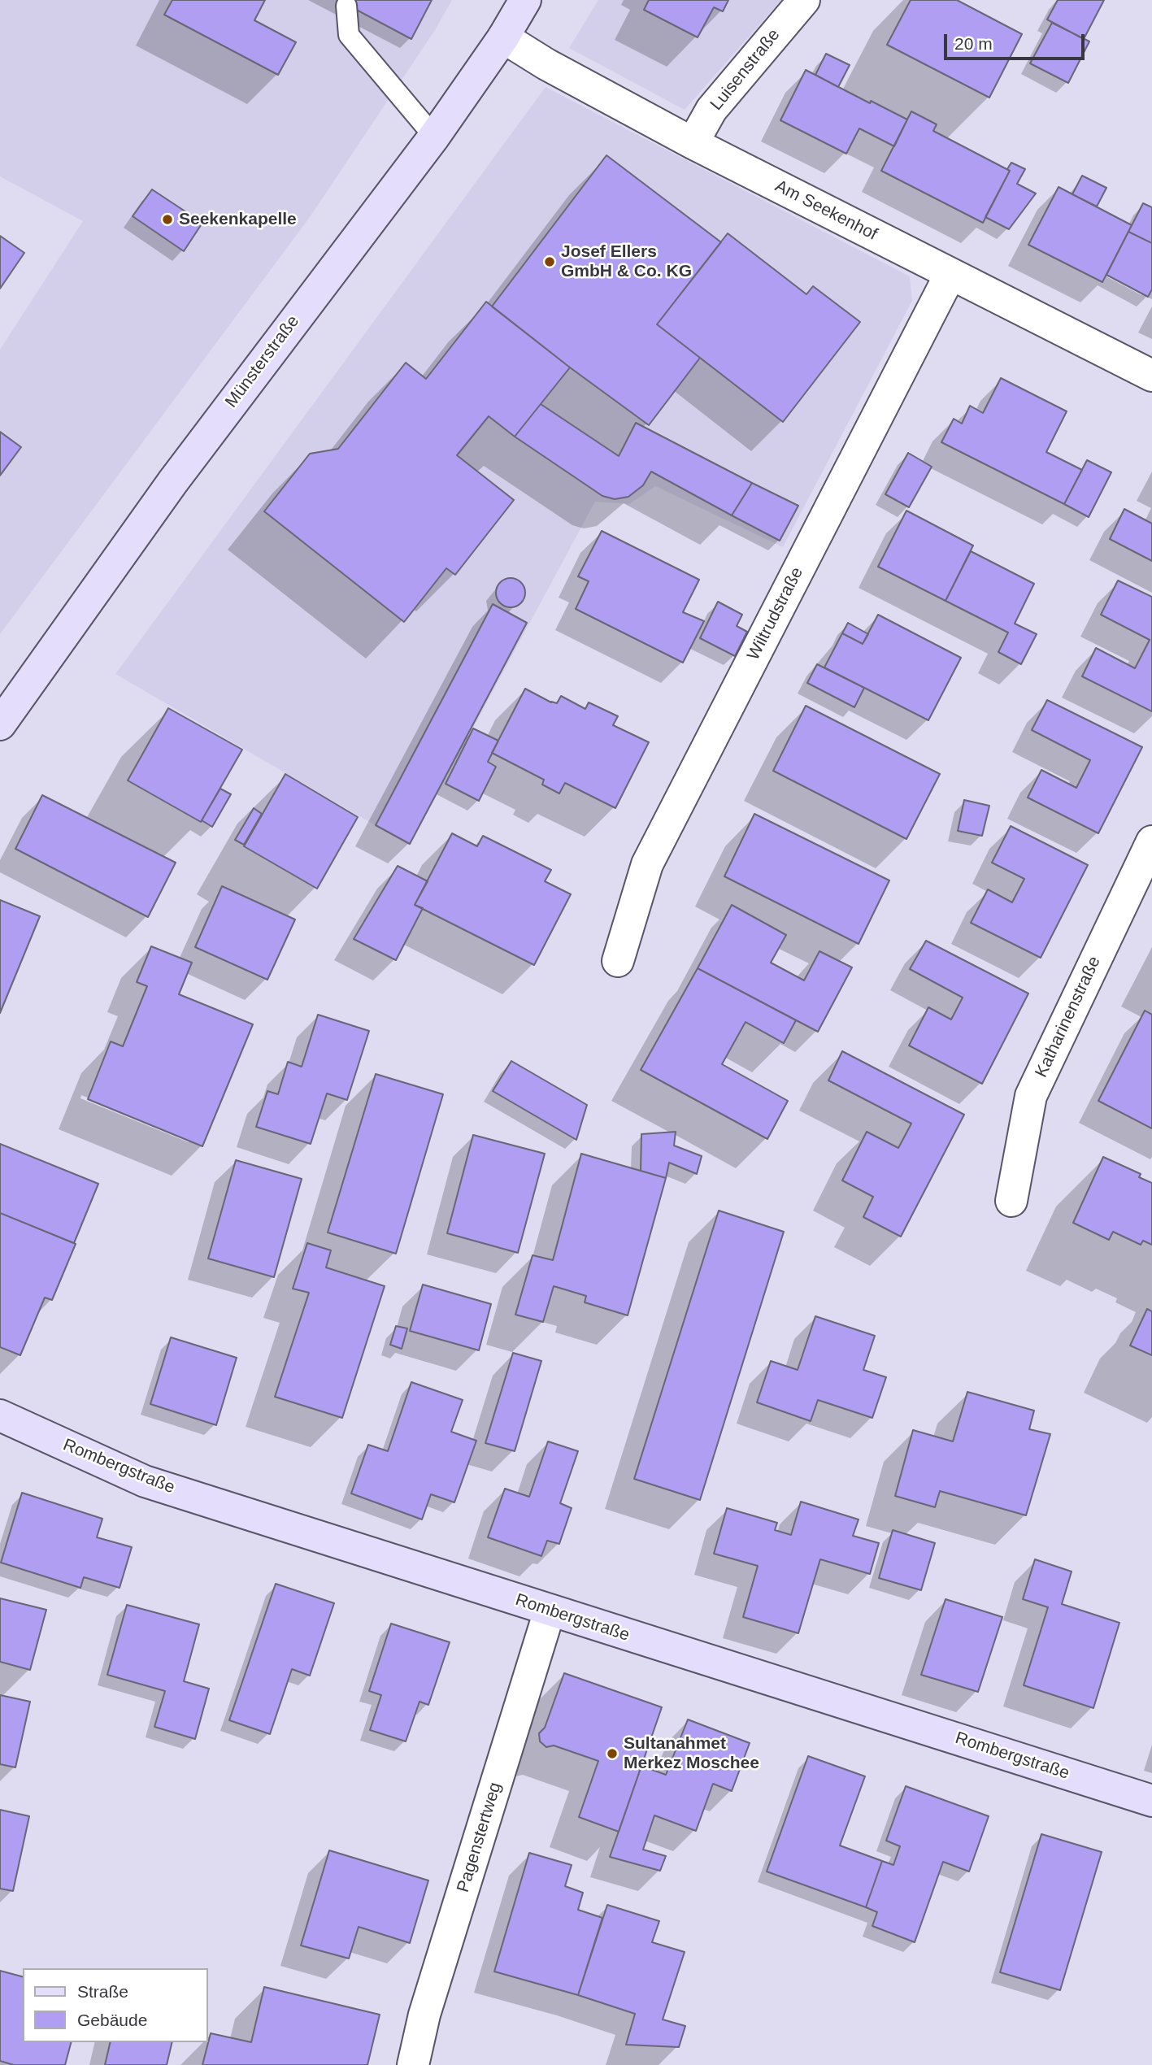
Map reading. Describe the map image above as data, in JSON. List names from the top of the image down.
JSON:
{
  "streets": {
    "main road": ["Münsterstraße", "Rombergstraße"],
    "street": [
      "Luisenstraße",
      "Am Seekenhof",
      "Wiltrudstraße",
      "Katharinenstraße",
      "Pagenstertweg"
    ]
  },
  "crossings": [
    ["Luisenstraße", "Am Seekenhof"],
    ["Am Seekenhof", "Münsterstraße"],
    ["Am Seekenhof", "Wiltrudstraße"],
    ["Rombergstraße", "Pagenstertweg"]
  ],
  "places": ["Seekenkapelle", "Josef Ellers GmbH & Co. KG", "Sultanahmet Merkez Moschee"],
  "legend": ["Straße", "Gebäude"],
  "scale_bar": "20 m"
}
